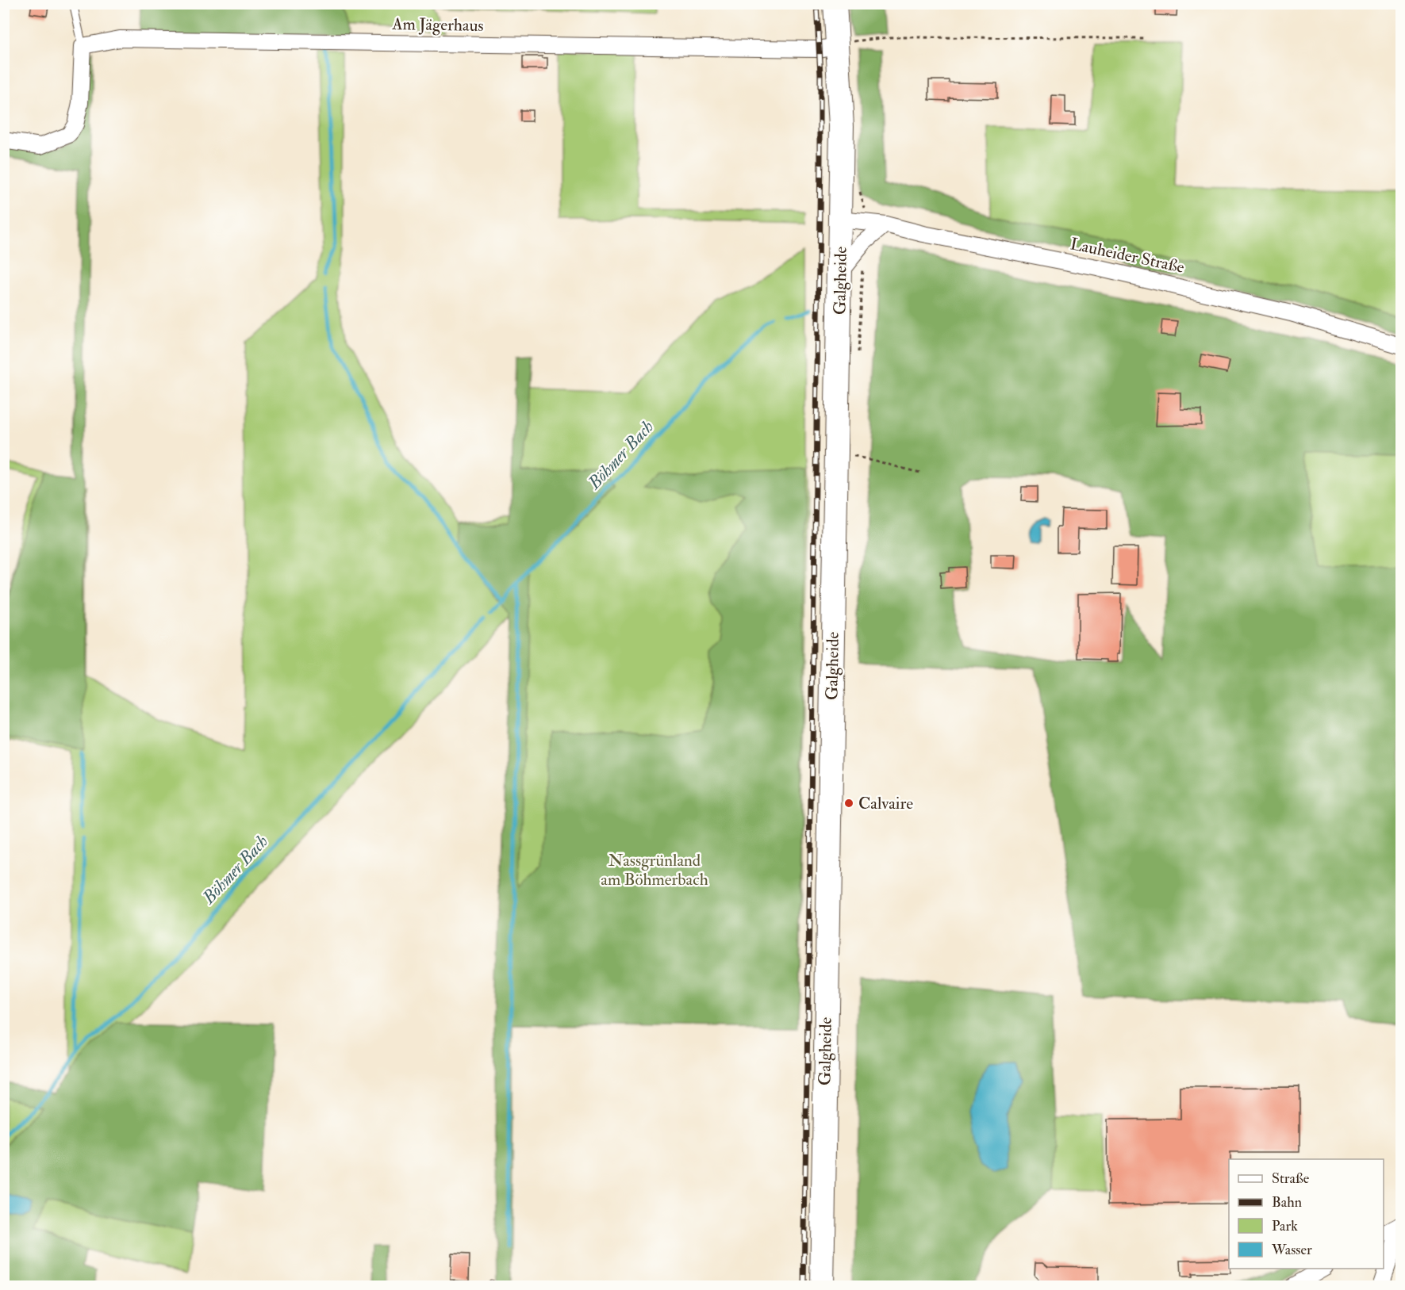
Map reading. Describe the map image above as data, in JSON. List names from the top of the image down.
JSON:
{
  "streets": {
    "main road": ["Galgheide"],
    "street": ["Am Jägerhaus", "Lauheider Straße"]
  },
  "crossings": [
    ["Am Jägerhaus", "Galgheide"],
    ["Lauheider Straße", "Galgheide"]
  ],
  "water": ["Böhmer Bach"],
  "parks": ["Nassgrünland am Böhmerbach"],
  "places": ["Calvaire"],
  "legend": [
    "Straße",
    "Bahn",
    "Park",
    "Wasser"
  ]
}
